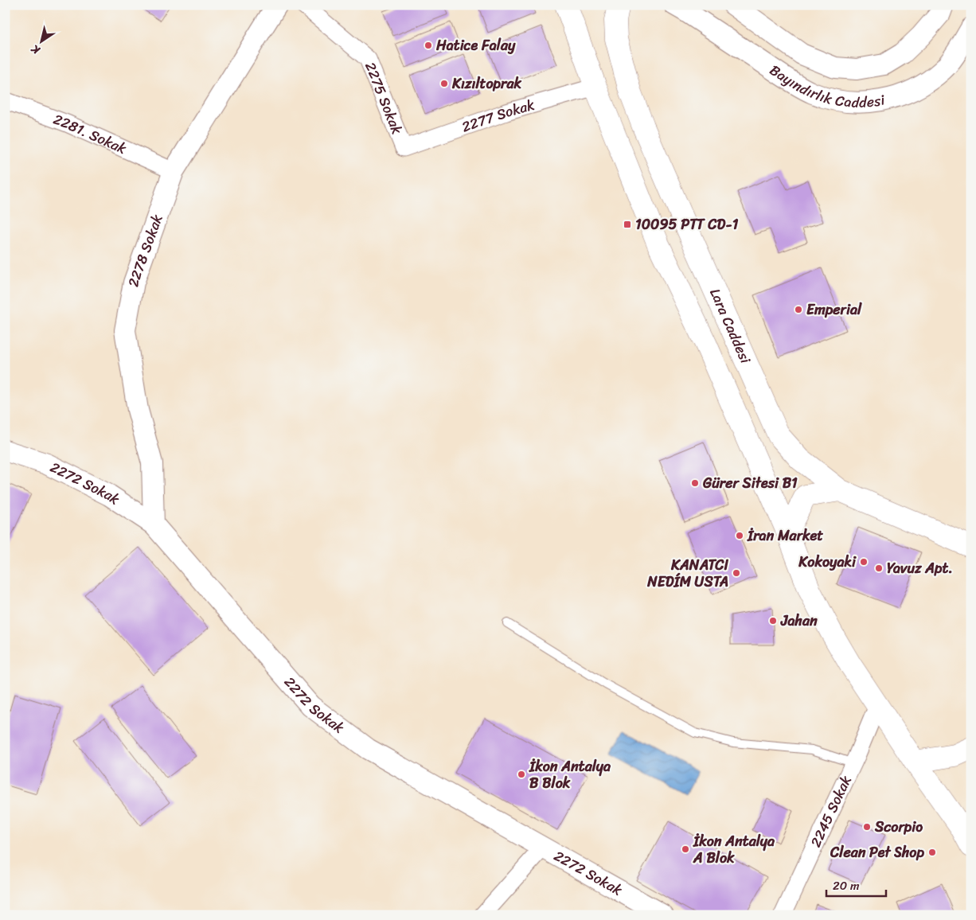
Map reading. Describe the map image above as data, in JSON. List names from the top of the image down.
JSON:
{
  "streets": {
    "main road": ["Lara Caddesi"],
    "street": [
      "Bayındırlık Caddesi",
      "2275 Sokak",
      "2277 Sokak",
      "2281. Sokak",
      "2278 Sokak",
      "2272 Sokak",
      "2245 Sokak"
    ]
  },
  "crossings": [
    ["2275 Sokak", "2277 Sokak"],
    ["2281. Sokak", "2278 Sokak"],
    ["2278 Sokak", "2272 Sokak"]
  ],
  "places": {
    "other": [
      "Hatice Falay",
      "Kızıltoprak",
      "Emperial",
      "Gürer Sitesi B1",
      "İran Market",
      "Kokoyaki",
      "Yavuz Apt.",
      "KANATCI NEDÍM USTA",
      "Jahan",
      "İkon Antalya B Blok",
      "Scorpio",
      "İkon Antalya A Blok",
      "Clean Pet Shop"
    ],
    "transit": ["10095 PTT CD-1"]
  },
  "scale_bar": "20 m",
  "north": "bottom left"
}
